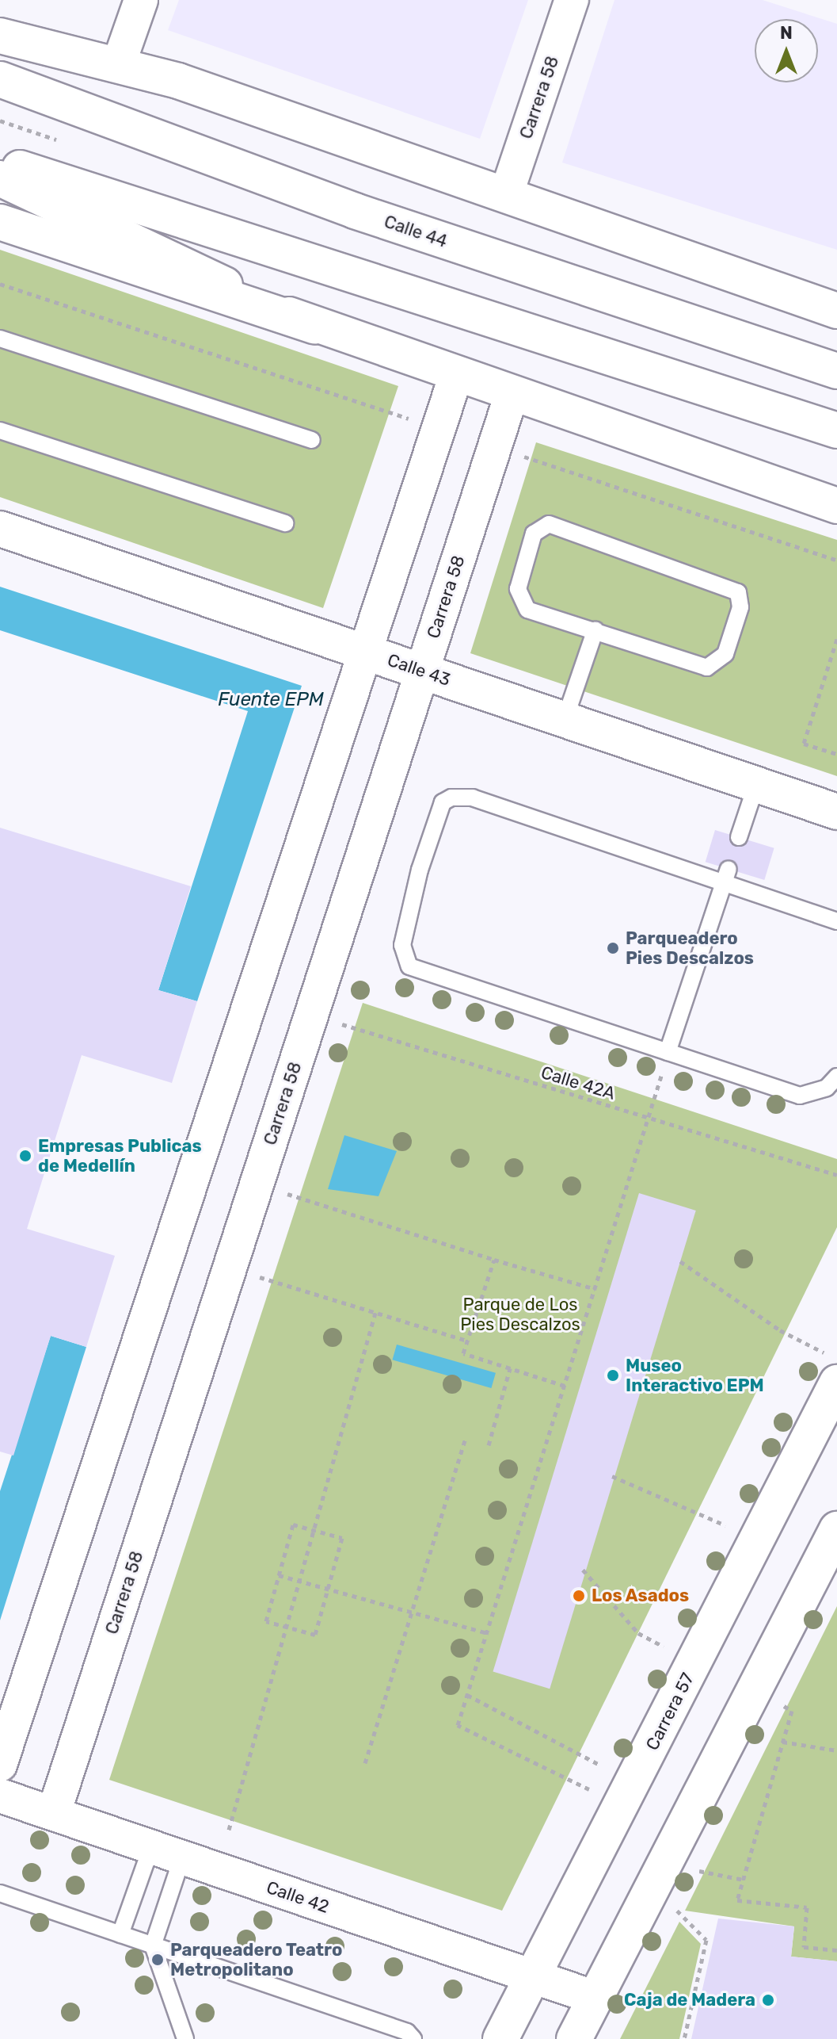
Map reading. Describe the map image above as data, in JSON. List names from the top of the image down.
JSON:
{
  "streets": {
    "main road": ["Calle 44", "Calle 43", "Carrera 57"],
    "street": ["Carrera 58", "Calle 42"],
    "path": ["Calle 42A"]
  },
  "crossings": [
    ["Carrera 58", "Calle 43"],
    ["Carrera 58", "Calle 42A"],
    ["Carrera 58", "Calle 42"],
    ["Carrera 57", "Calle 42"]
  ],
  "water": ["Fuente EPM"],
  "parks": ["Parque de Los Pies Descalzos"],
  "places": [
    "Parqueadero Pies Descalzos",
    "Empresas Publicas de Medellín",
    "Museo Interactivo EPM",
    "Los Asados",
    "Parqueadero Teatro Metropolitano",
    "Caja de Madera"
  ],
  "north": "top"
}
